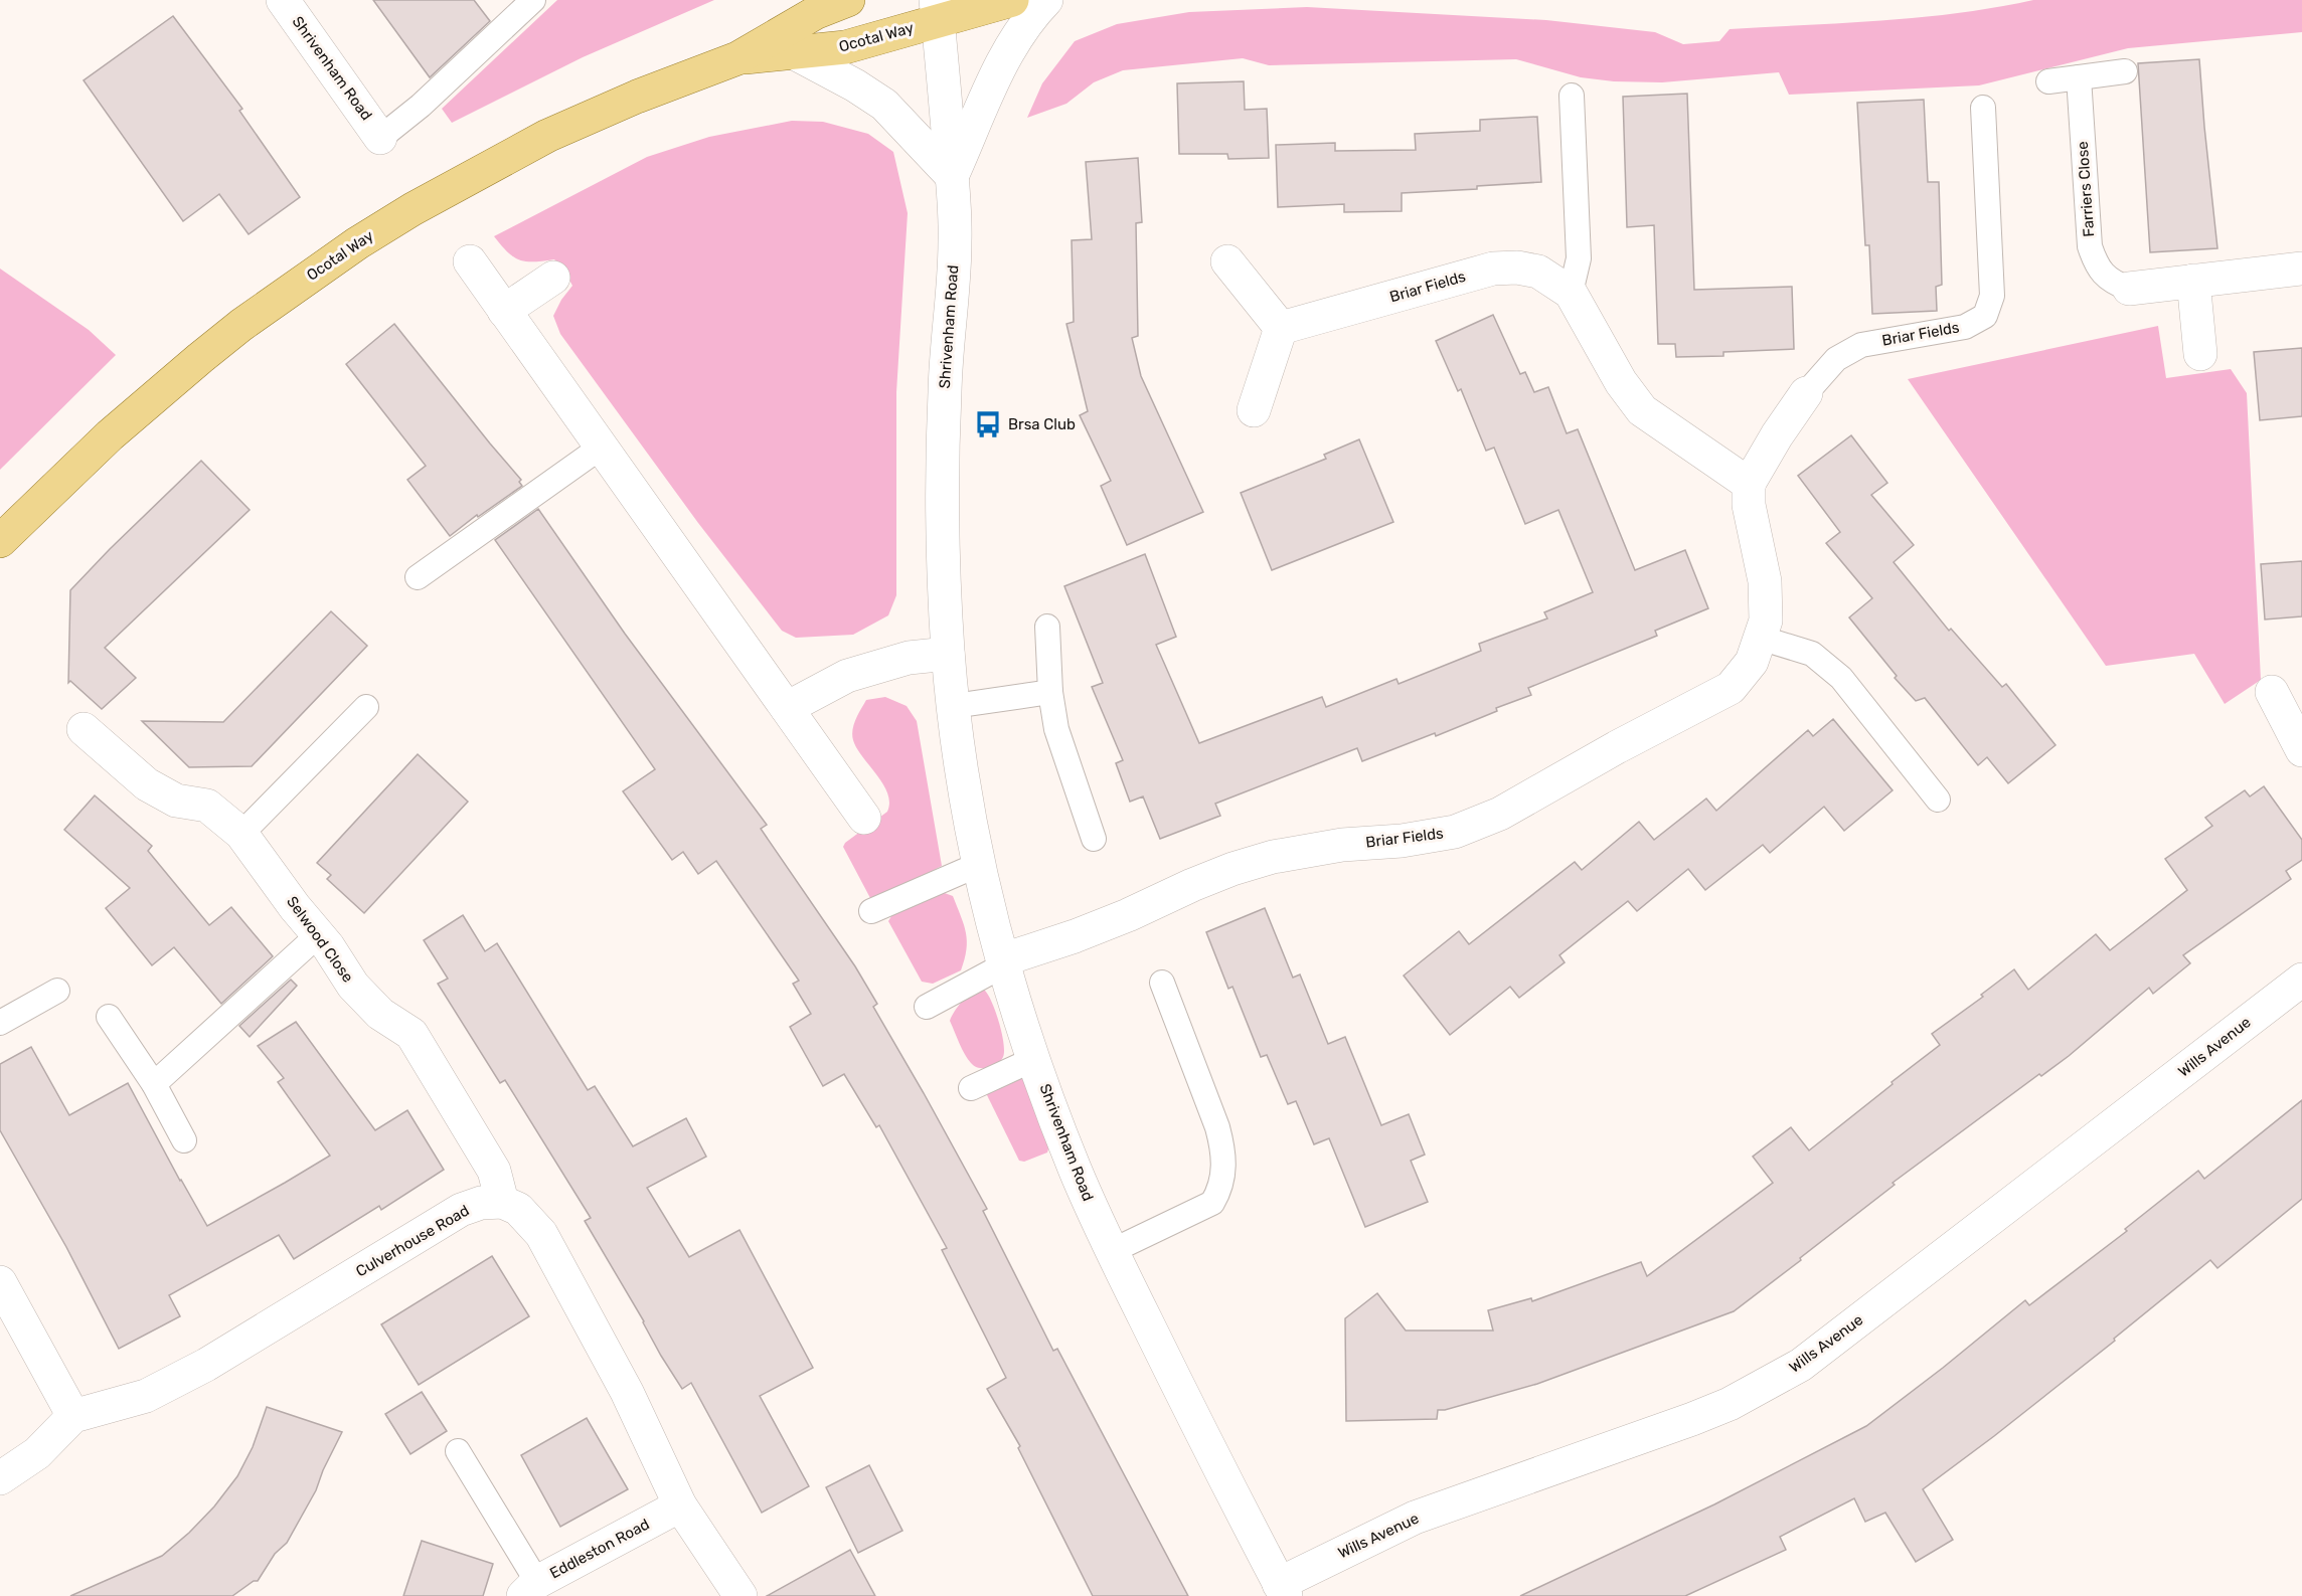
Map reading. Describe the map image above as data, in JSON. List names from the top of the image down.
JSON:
{
  "streets": {
    "main road": ["Ocotal Way"],
    "street": [
      "Shrivenham Road",
      "Farriers Close",
      "Briar Fields",
      "Selwood Close",
      "Wills Avenue",
      "Culverhouse Road",
      "Eddleston Road"
    ]
  },
  "crossings": [
    ["Ocotal Way", "Shrivenham Road"],
    ["Shrivenham Road", "Briar Fields"],
    ["Shrivenham Road", "Wills Avenue"],
    ["Selwood Close", "Culverhouse Road"]
  ],
  "places": {
    "bus stop": ["Brsa Club"]
  }
}
